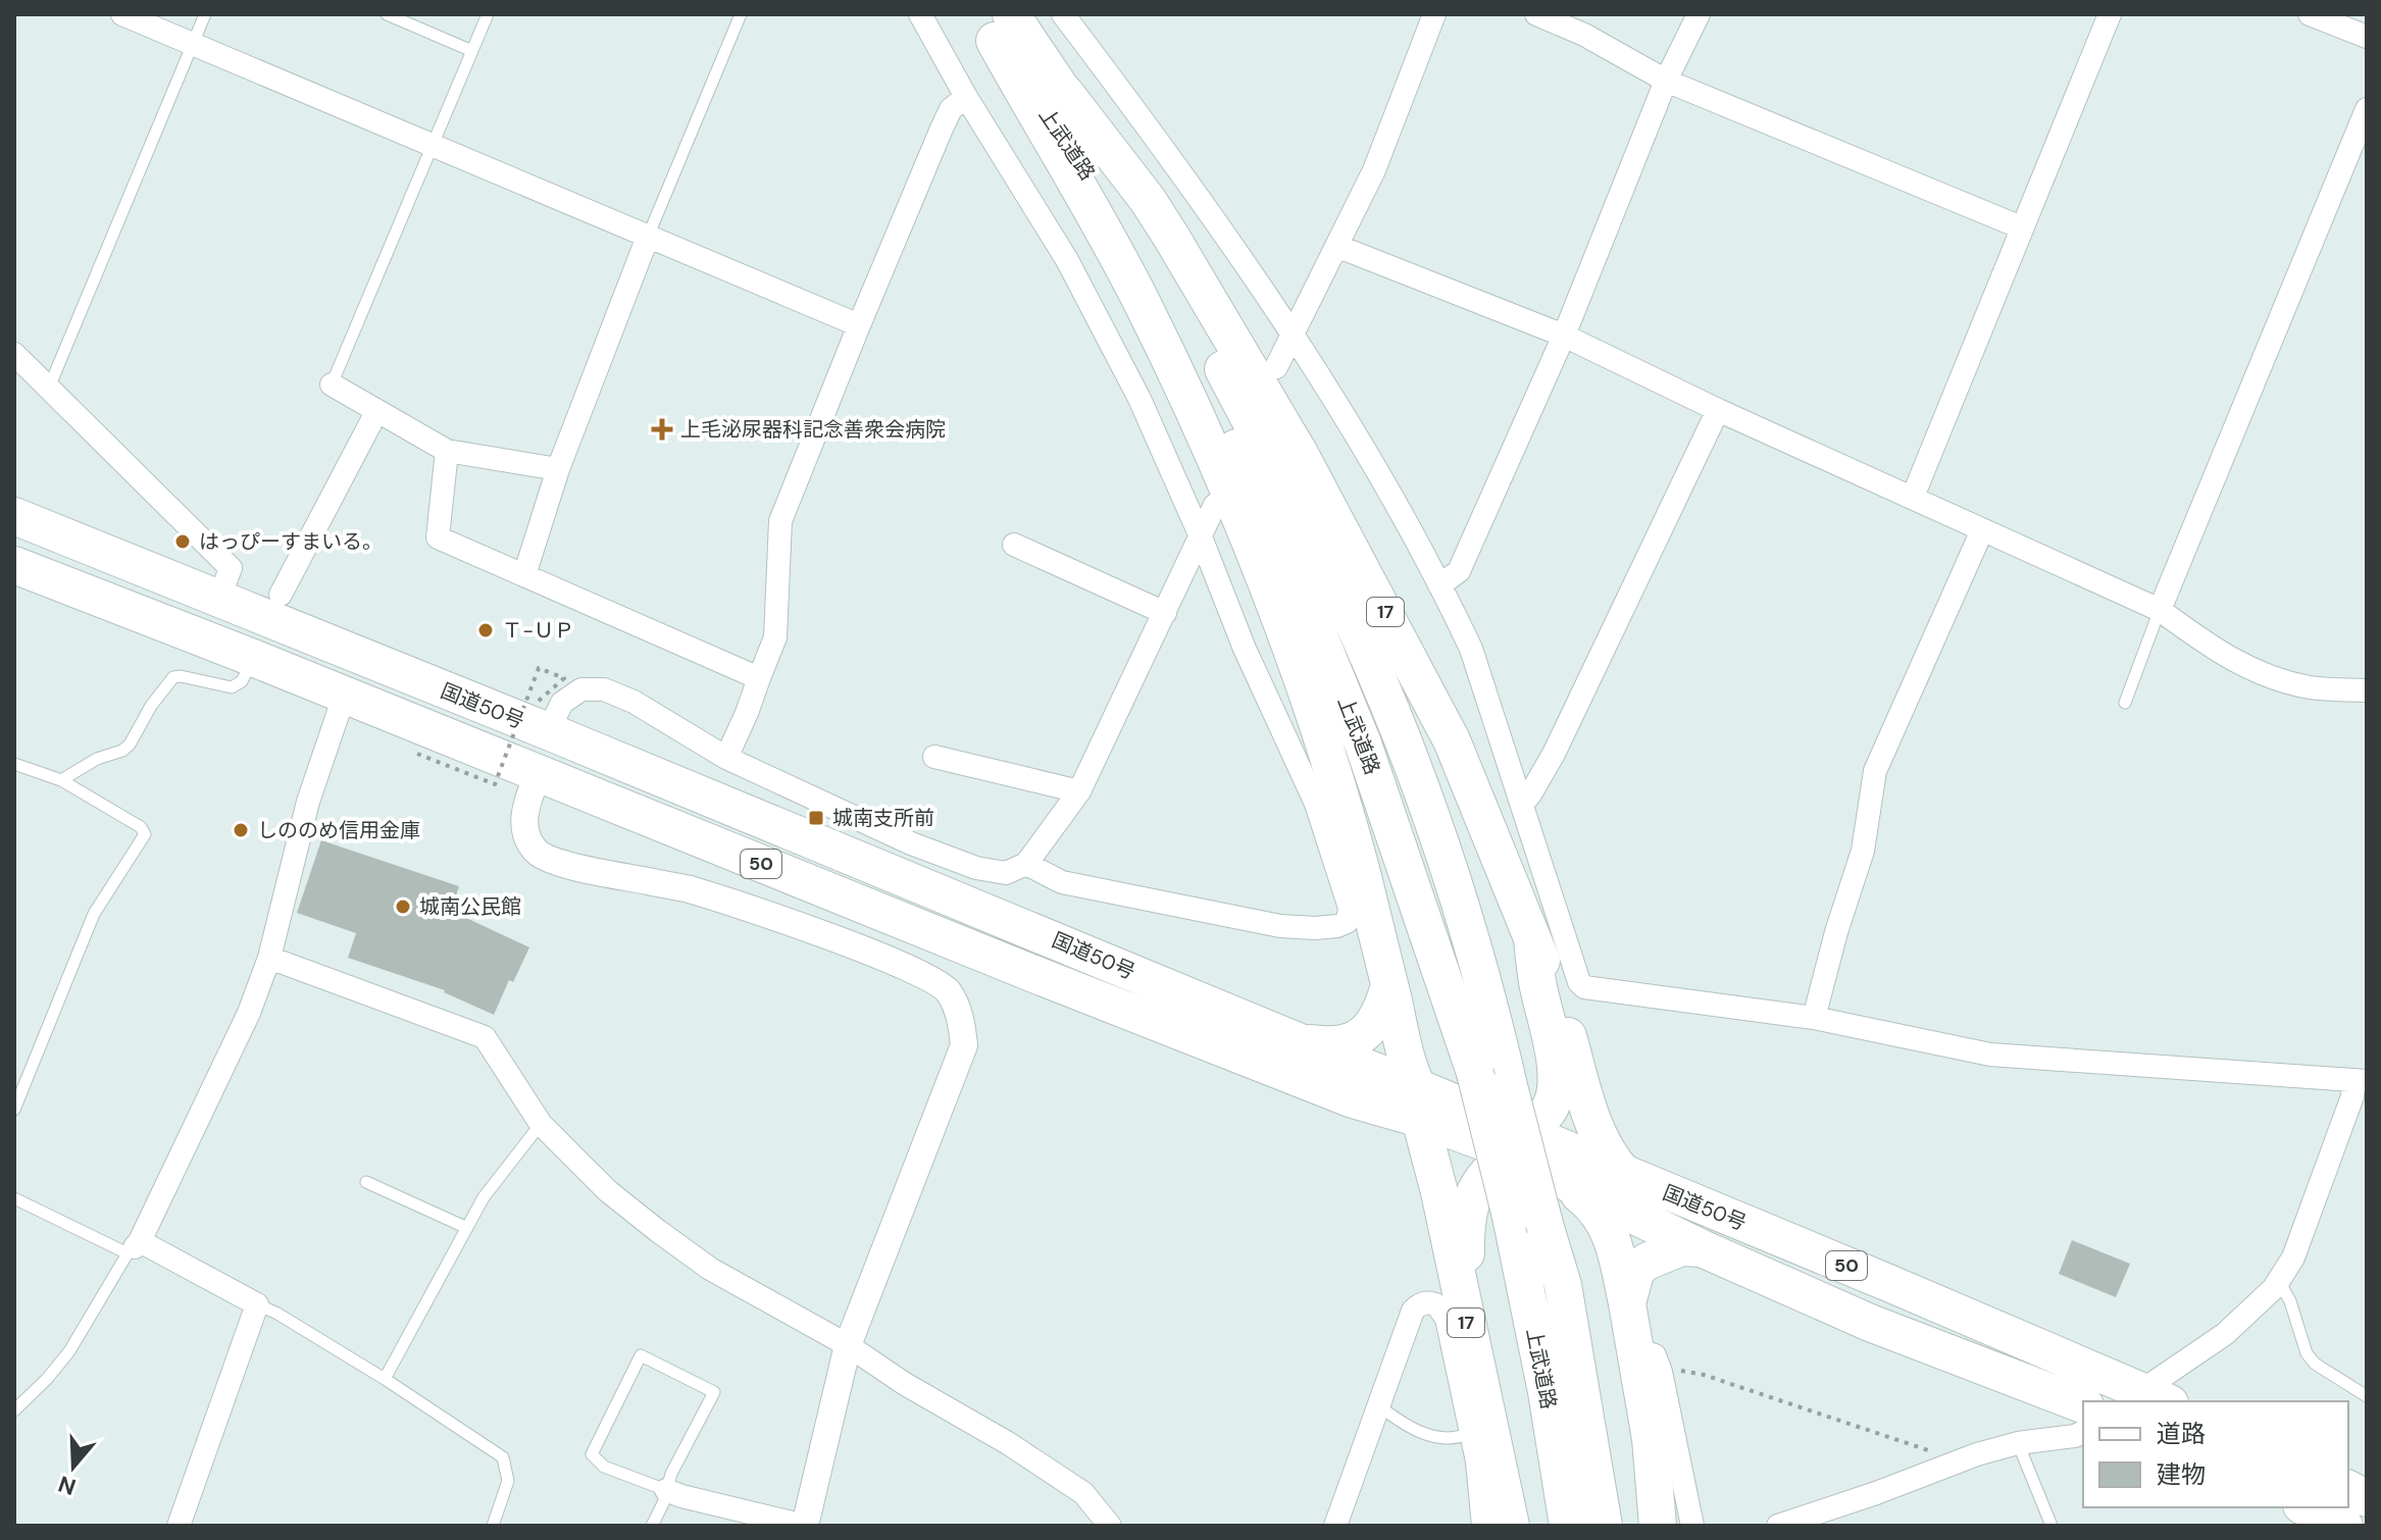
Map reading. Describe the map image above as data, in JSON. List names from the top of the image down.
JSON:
{
  "streets": {
    "highway": [
      "上武道路",
      "17",
      "国道50号",
      "50"
    ]
  },
  "crossings": [
    ["上武道路", "17"],
    ["17", "国道50号"]
  ],
  "places": {
    "health": ["上毛泌尿器科記念善衆会病院"],
    "other": [
      "はっぴーすまいる。",
      "Ｔ−ＵＰ",
      "しののめ信用金庫",
      "城南公民館"
    ],
    "transit": ["城南支所前"]
  },
  "legend": ["道路", "建物"],
  "north": "bottom"
}
